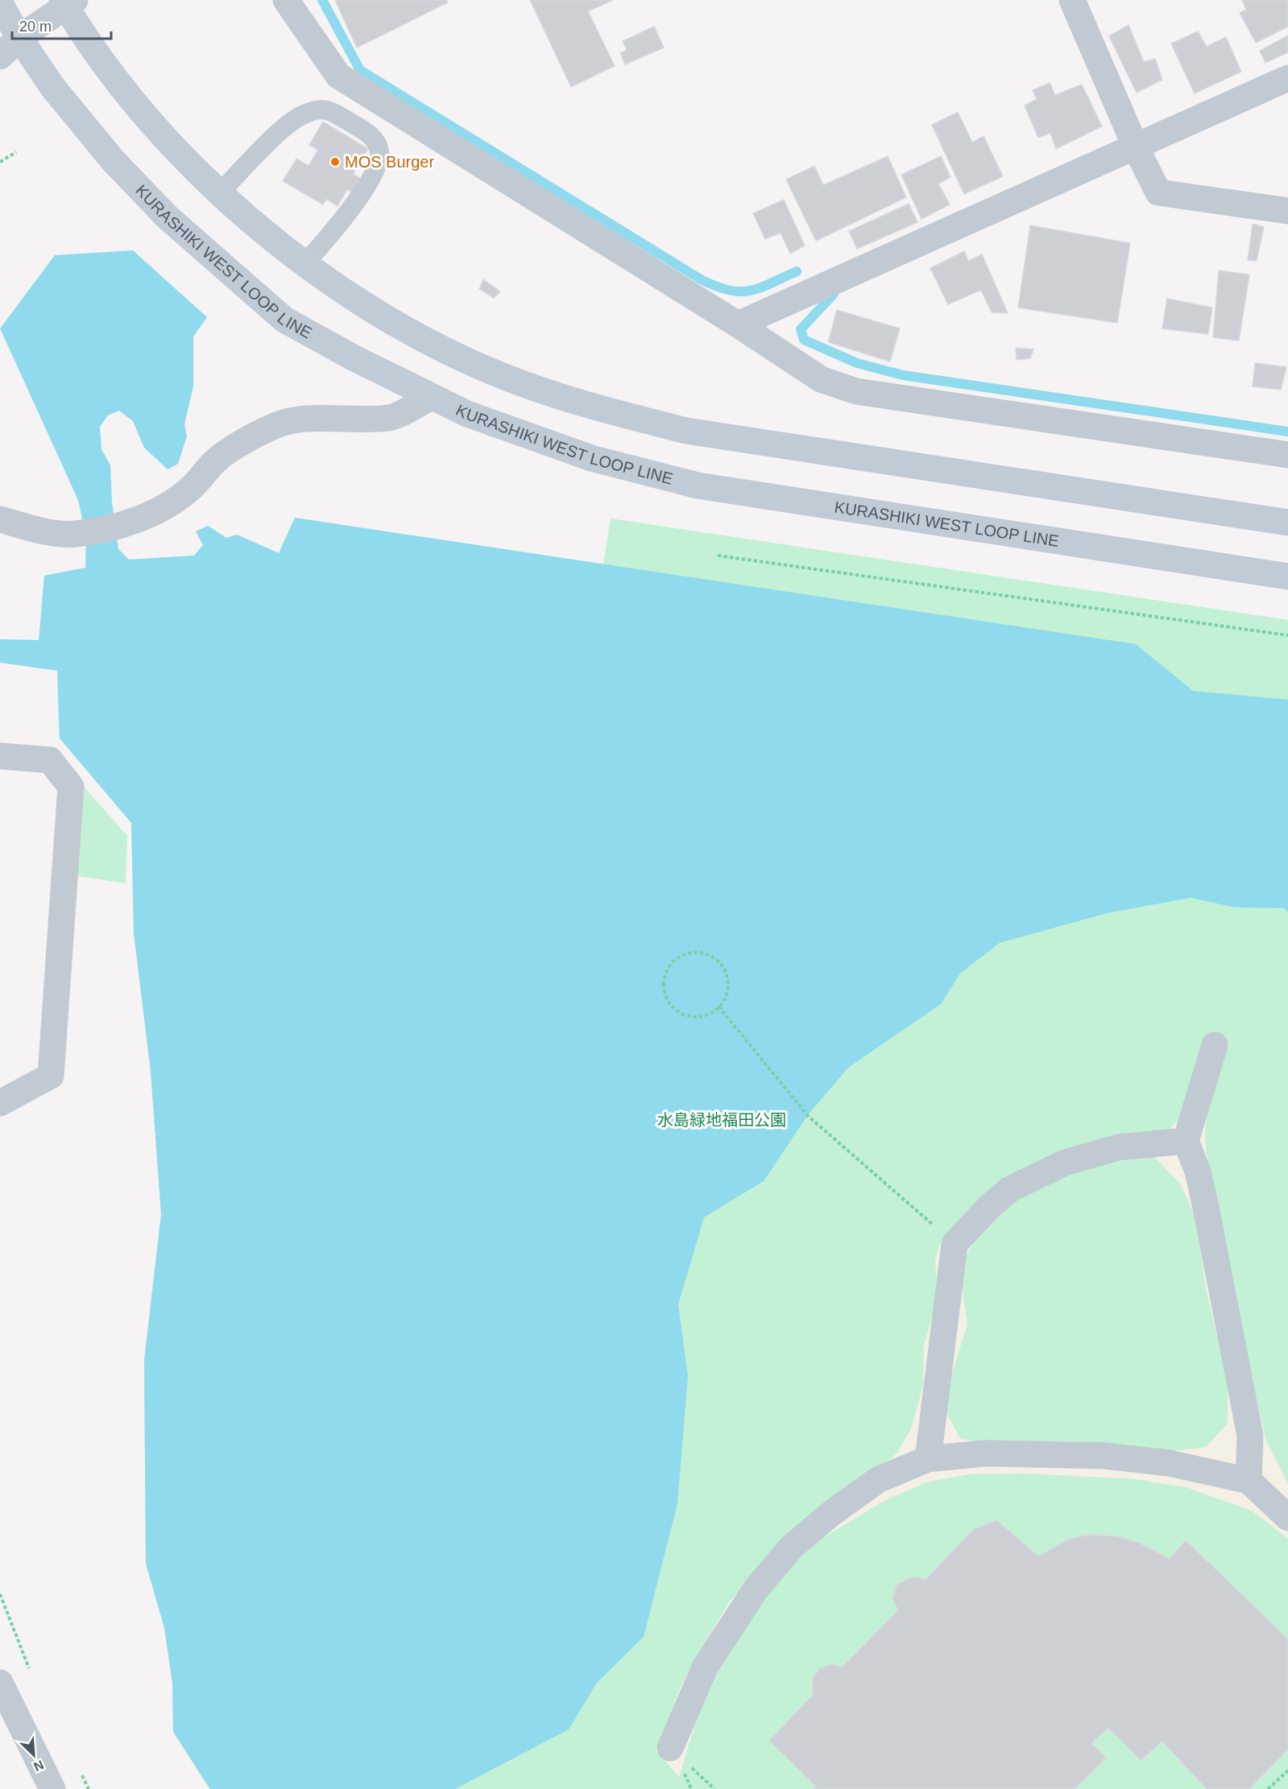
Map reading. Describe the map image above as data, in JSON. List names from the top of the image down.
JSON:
{
  "streets": {
    "main road": ["KURASHIKI WEST LOOP LINE"]
  },
  "parks": ["水島緑地福田公園"],
  "places": ["MOS Burger"],
  "scale_bar": "20 m",
  "north": "bottom right"
}
